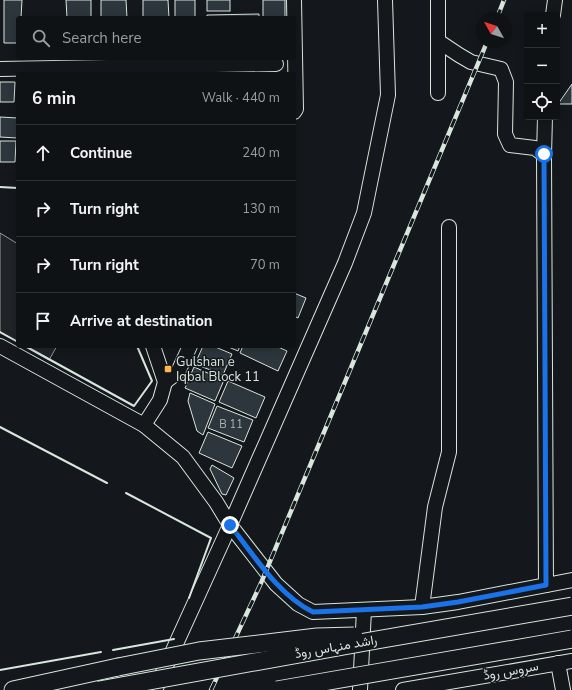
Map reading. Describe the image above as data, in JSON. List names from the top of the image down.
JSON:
{
  "streets": {
    "main road": ["راشد منہاس روڈ"],
    "street": ["سروس روڈ"]
  },
  "places": {
    "transit": ["Gulshan e Iqbal Block 11"]
  },
  "house_numbers": ["B 11"],
  "north": "top left",
  "page": {
    "map_buttons": ["+", "−"],
    "search": "Search here",
    "heading": ["6 min", "Walk · 440 m"],
    "list": [
      ["Continue", "240 m"],
      ["Turn right", "130 m"],
      ["Turn right", "70 m"],
      "Arrive at destination"
    ]
  }
}
